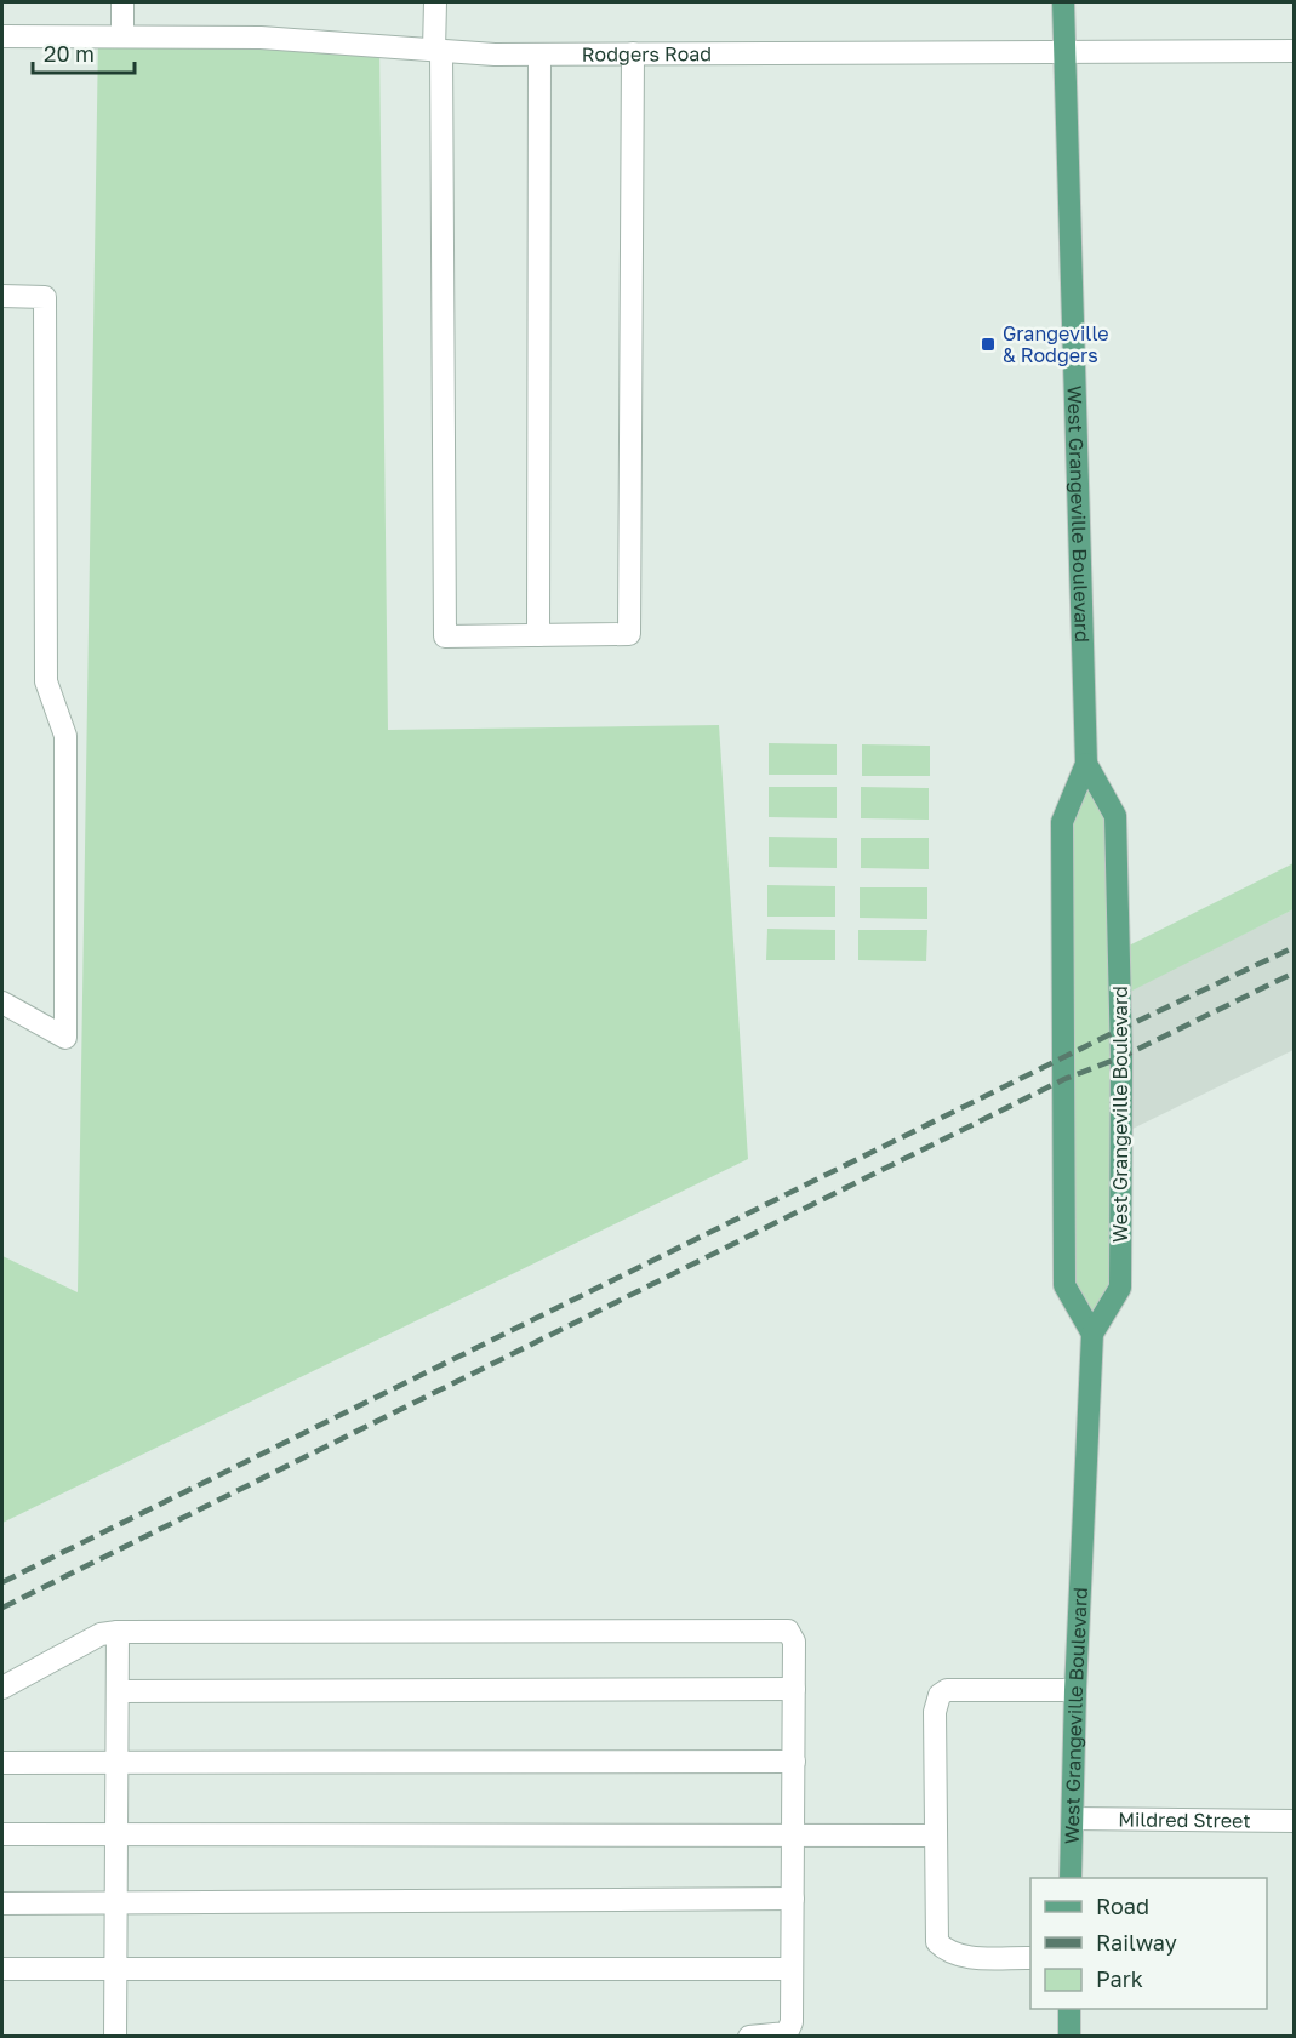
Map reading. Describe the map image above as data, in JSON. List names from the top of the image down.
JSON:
{
  "streets": {
    "main road": ["West Grangeville Boulevard"],
    "street": ["Rodgers Road", "Mildred Street"]
  },
  "crossings": [
    ["Rodgers Road", "West Grangeville Boulevard"],
    ["West Grangeville Boulevard", "Mildred Street"]
  ],
  "places": {
    "transit": ["Grangeville & Rodgers"]
  },
  "legend": ["Road", "Railway", "Park"],
  "scale_bar": "20 m"
}
